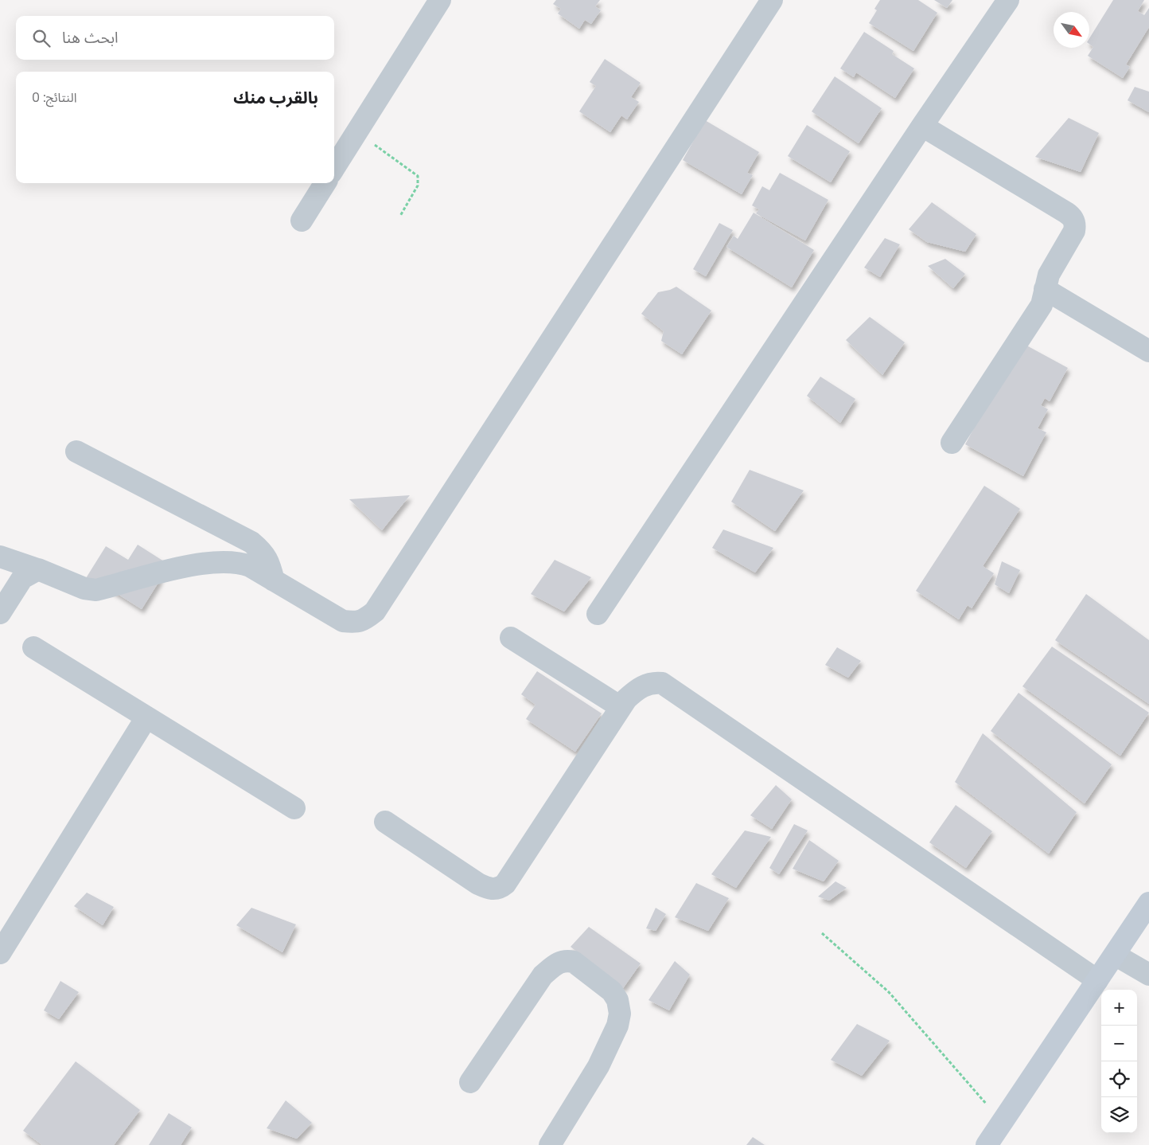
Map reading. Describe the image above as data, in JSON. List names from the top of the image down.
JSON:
{
  "north": "bottom right",
  "page": {
    "search": "ابحث هنا",
    "heading": ["بالقرب منك", "النتائج: 0"],
    "map_buttons": ["+", "−"]
  }
}
